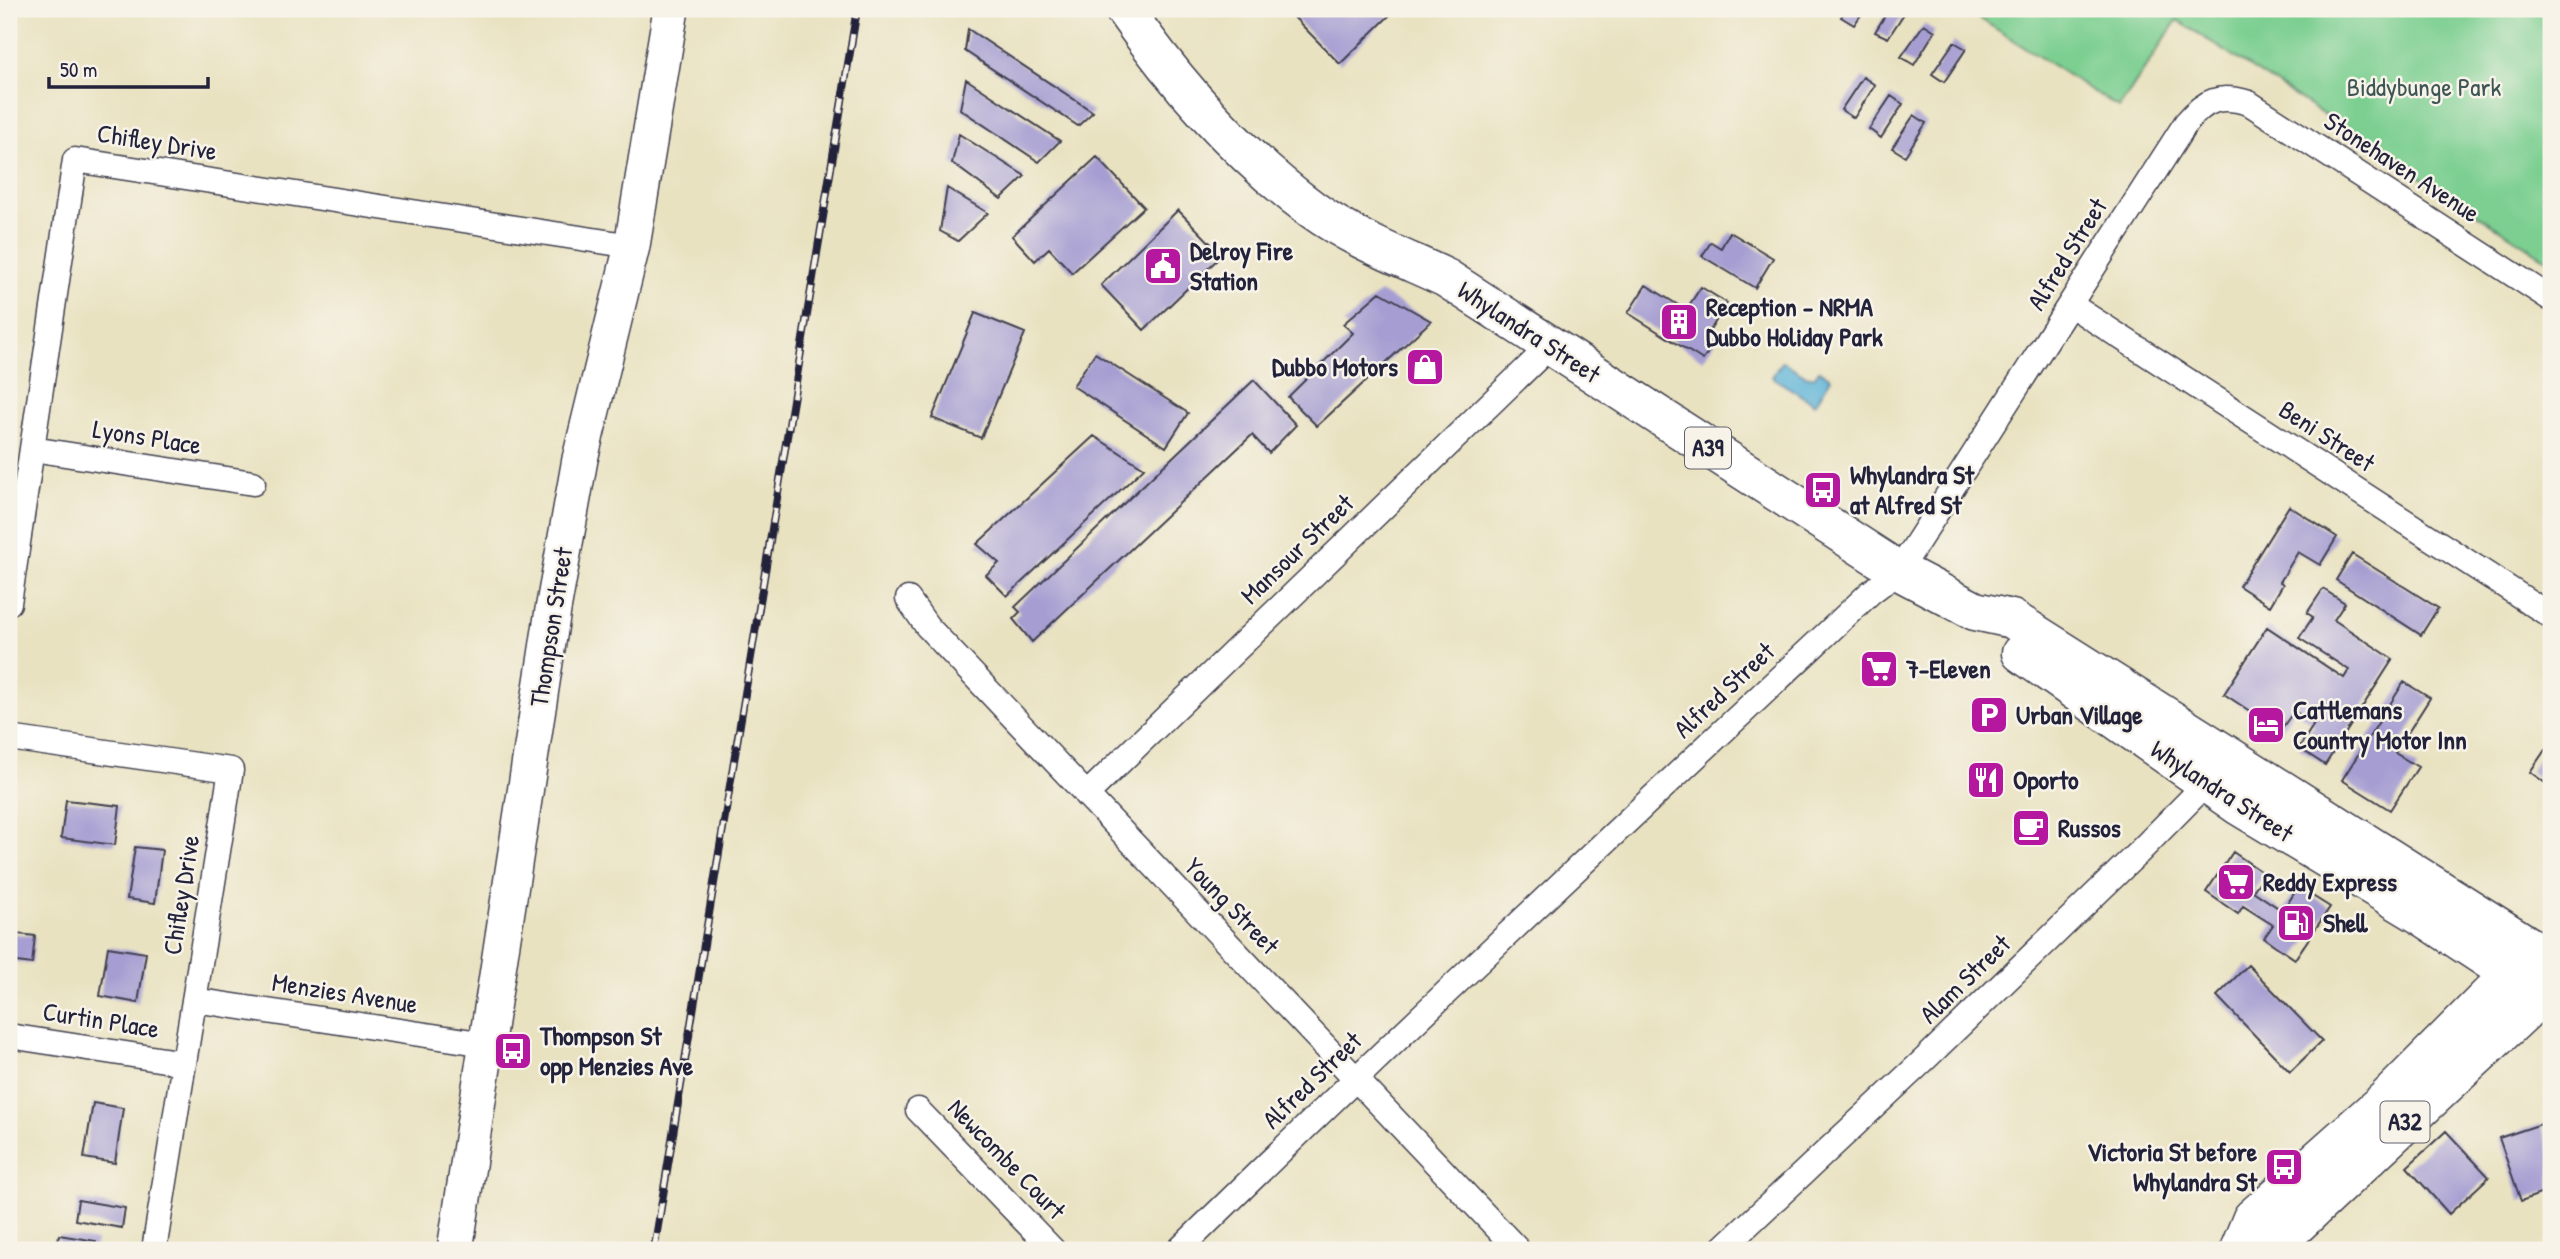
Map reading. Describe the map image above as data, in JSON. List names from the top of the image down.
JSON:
{
  "streets": {
    "highway": ["Whylandra Street", "A39", "A32"],
    "street": [
      "Chifley Drive",
      "Stonehaven Avenue",
      "Alfred Street",
      "Beni Street",
      "Lyons Place",
      "Mansour Street",
      "Thompson Street",
      "Young Street",
      "Alam Street",
      "Menzies Avenue",
      "Curtin Place",
      "Newcombe Court"
    ]
  },
  "crossings": [
    ["Chifley Drive", "Lyons Place"],
    ["Chifley Drive", "Thompson Street"],
    ["Chifley Drive", "Menzies Avenue"],
    ["Chifley Drive", "Curtin Place"],
    ["Stonehaven Avenue", "Alfred Street"],
    ["Alfred Street", "Whylandra Street"],
    ["Alfred Street", "Beni Street"],
    ["Alfred Street", "Young Street"],
    ["Whylandra Street", "Mansour Street"],
    ["Whylandra Street", "Alam Street"],
    ["Whylandra Street", "A32"],
    ["Mansour Street", "Young Street"],
    ["Thompson Street", "Menzies Avenue"]
  ],
  "parks": ["Biddybunge Park"],
  "places": {
    "public building": ["Delroy Fire Station"],
    "building": ["Reception - NRMA Dubbo Holiday Park"],
    "shop": ["Dubbo Motors"],
    "bus stop": ["Whylandra St at Alfred St", "Thompson St opp Menzies Ave", "Victoria St before Whylandra St"],
    "supermarket": ["7-Eleven", "Reddy Express"],
    "parking": ["Urban Village"],
    "hotel": ["Cattlemans Country Motor Inn"],
    "restaurant": ["Oporto"],
    "cafe": ["Russos"],
    "fuel station": ["Shell"]
  },
  "scale_bar": "50 m"
}
